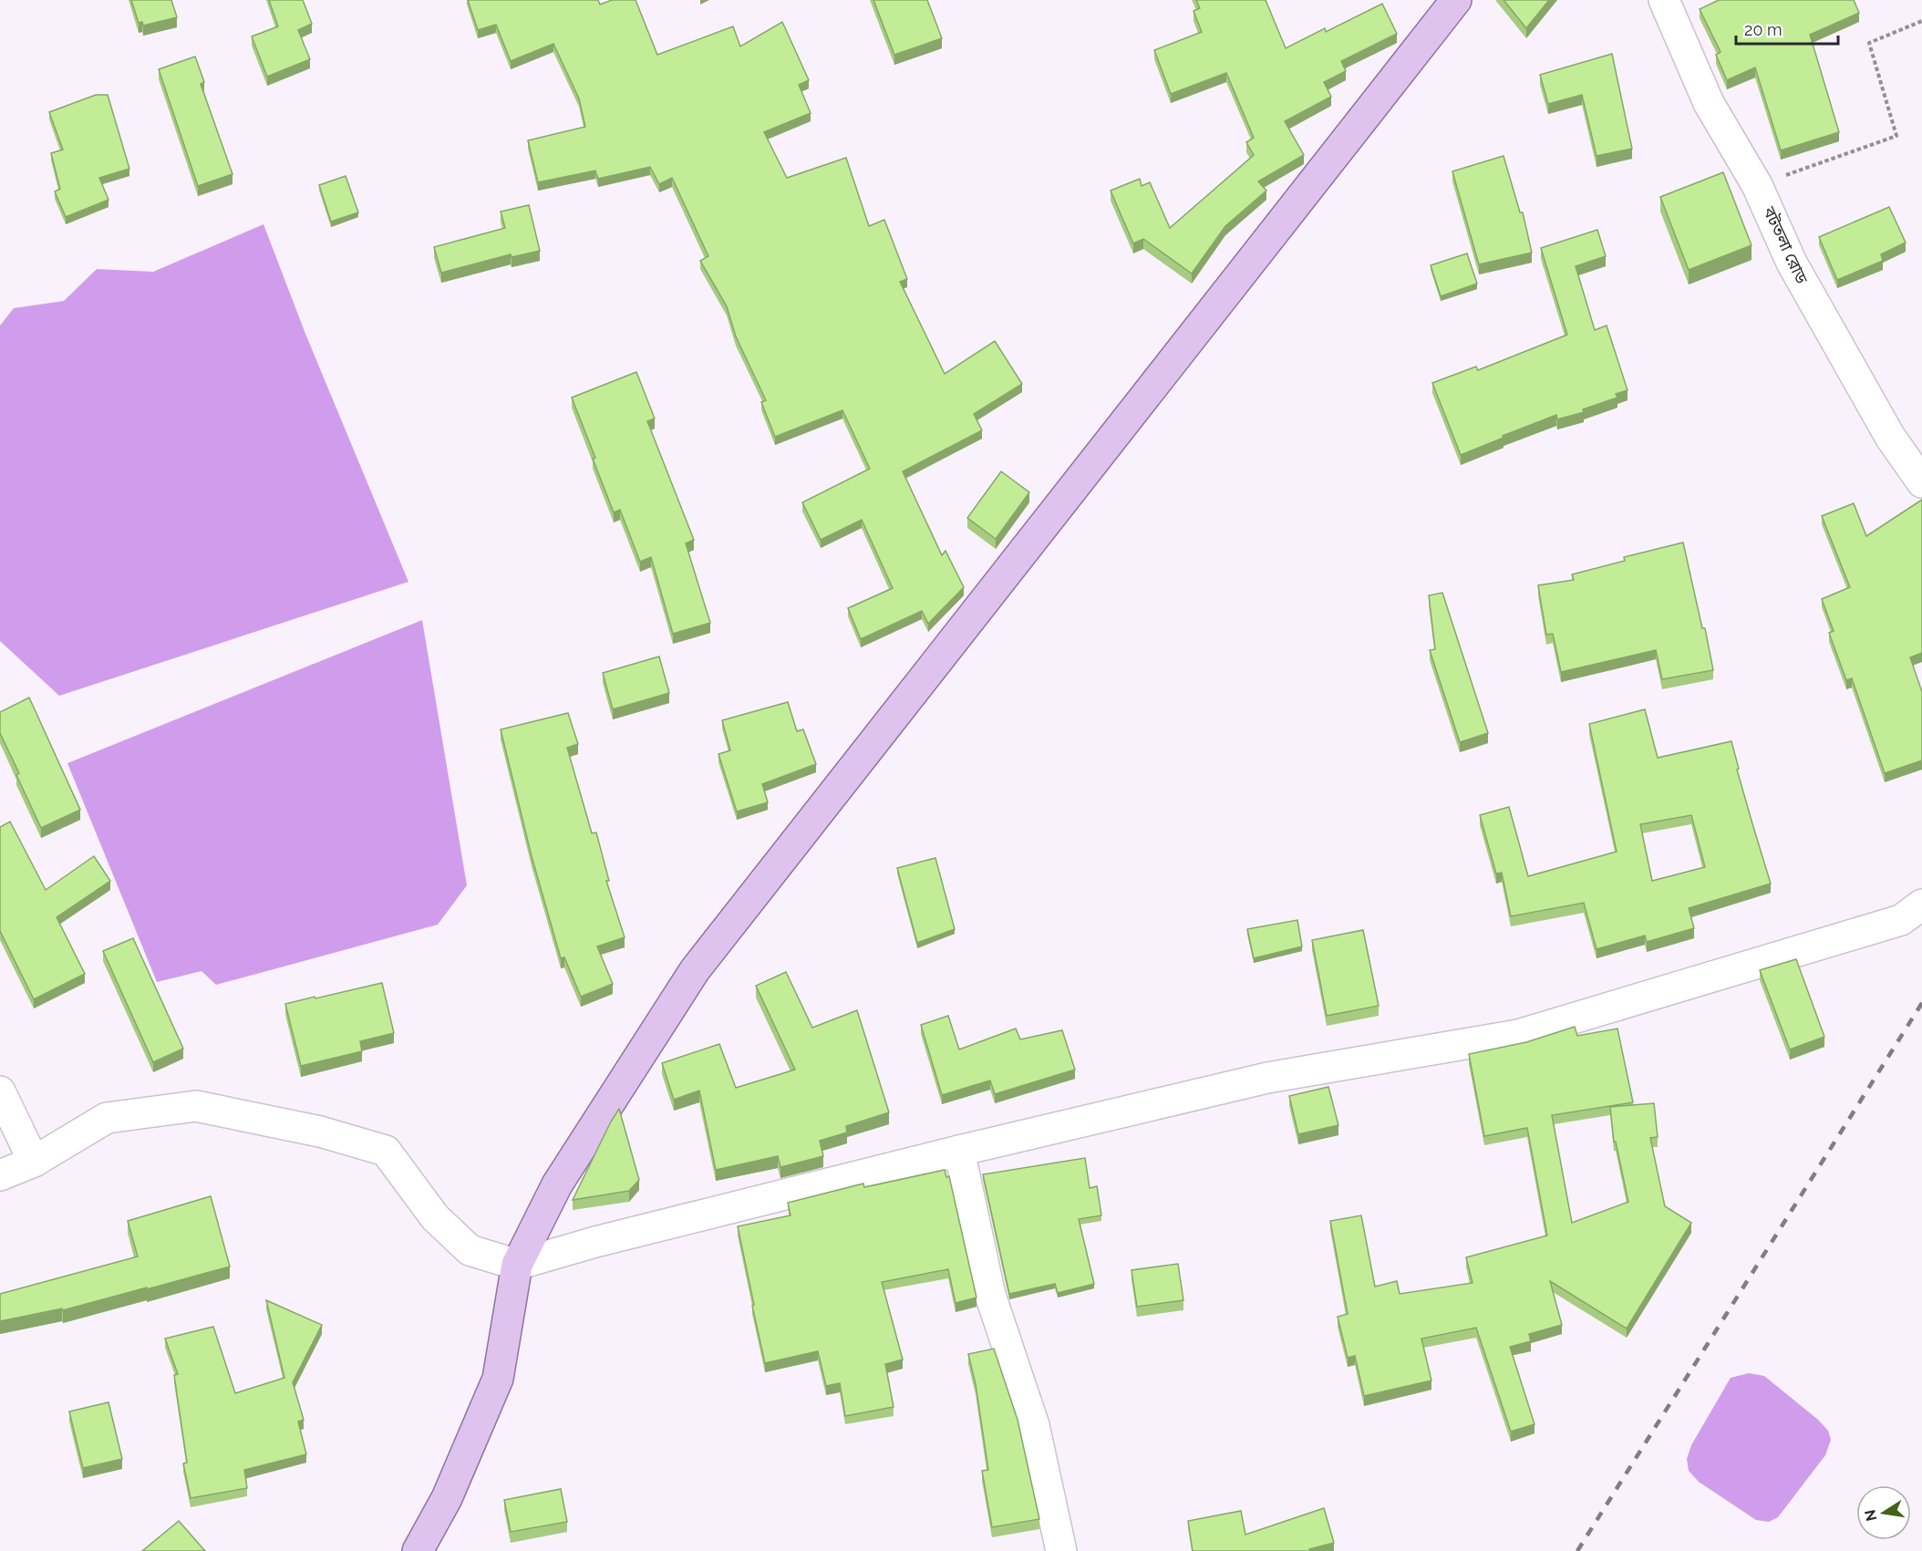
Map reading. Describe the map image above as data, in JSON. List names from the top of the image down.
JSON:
{
  "streets": {
    "street": ["বটতলা রোড"]
  },
  "scale_bar": "20 m",
  "north": "left"
}
